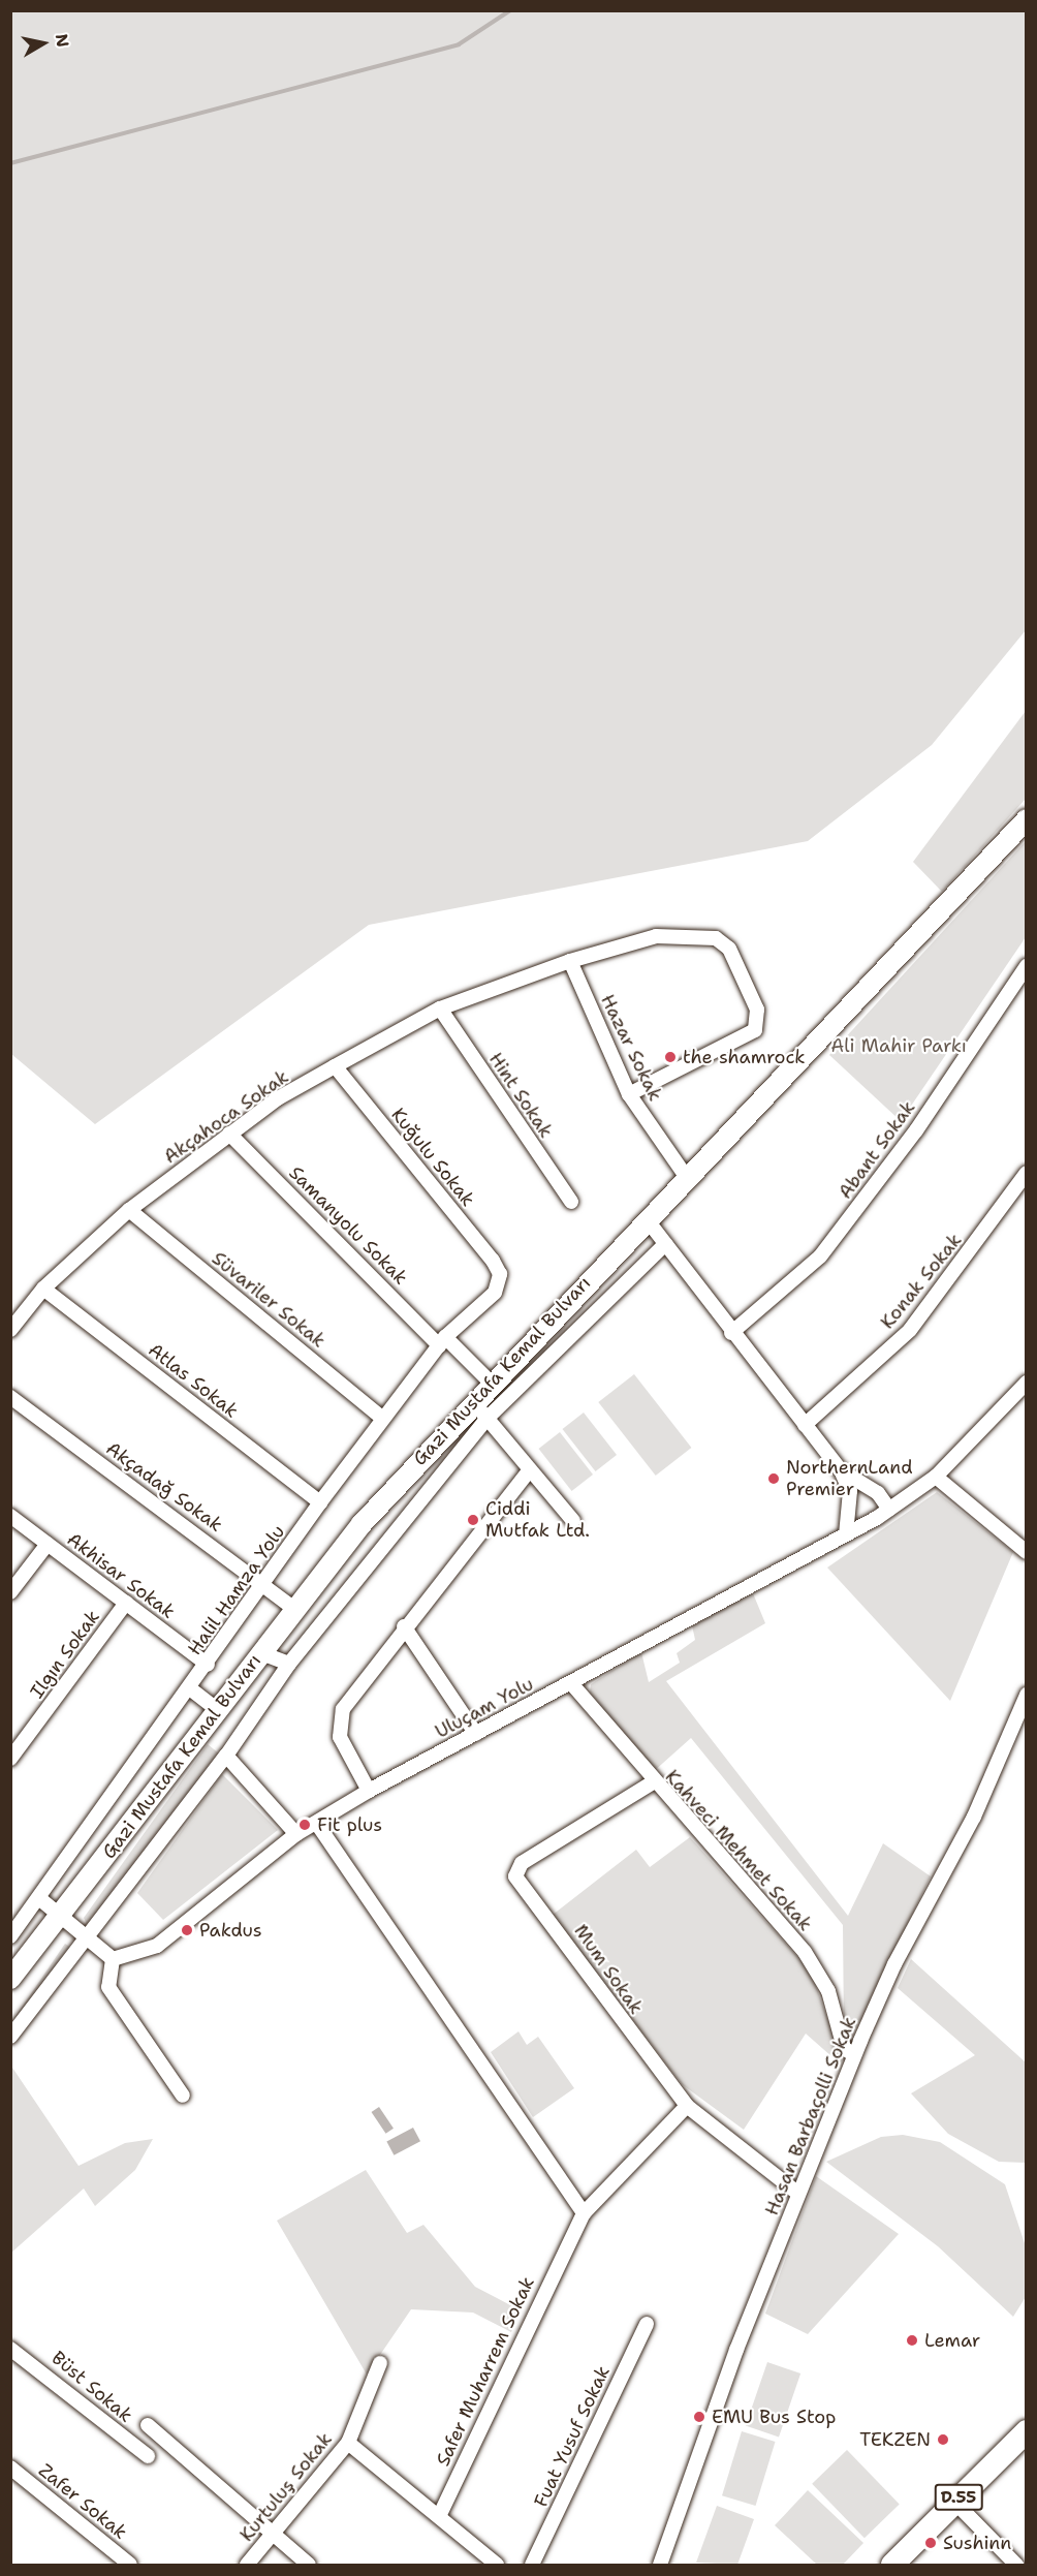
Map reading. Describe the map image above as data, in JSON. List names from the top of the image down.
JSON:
{
  "streets": {
    "main road": ["Gazi Mustafa Kemal Bulvarı", "D.55"],
    "street": [
      "Hazar Sokak",
      "Hint Sokak",
      "Akçahoca Sokak",
      "Abant Sokak",
      "Kuğulu Sokak",
      "Samanyolu Sokak",
      "Konak Sokak",
      "Süvariler Sokak",
      "Atlas Sokak",
      "Akçadağ Sokak",
      "Akhisar Sokak",
      "Halil Hamza Yolu",
      "Ilgın Sokak",
      "Uluçam Yolu",
      "Kahveci Mehmet Sokak",
      "Mum Sokak",
      "Hasan Barbaçolli Sokak",
      "Safer Muharrem Sokak",
      "Büst Sokak",
      "Fuat Yusuf Sokak",
      "Kurtuluş Sokak",
      "Zafer Sokak"
    ]
  },
  "crossings": [
    ["Hazar Sokak", "Akçahoca Sokak"],
    ["Hazar Sokak", "Gazi Mustafa Kemal Bulvarı"],
    ["Hint Sokak", "Akçahoca Sokak"],
    ["Akçahoca Sokak", "Kuğulu Sokak"],
    ["Akçahoca Sokak", "Samanyolu Sokak"],
    ["Akçahoca Sokak", "Süvariler Sokak"],
    ["Akçahoca Sokak", "Atlas Sokak"],
    ["Kuğulu Sokak", "Halil Hamza Yolu"],
    ["Samanyolu Sokak", "Gazi Mustafa Kemal Bulvarı"],
    ["Samanyolu Sokak", "Halil Hamza Yolu"],
    ["Süvariler Sokak", "Halil Hamza Yolu"],
    ["Gazi Mustafa Kemal Bulvarı", "Akçadağ Sokak"],
    ["Atlas Sokak", "Halil Hamza Yolu"],
    ["Akçadağ Sokak", "Halil Hamza Yolu"],
    ["Akhisar Sokak", "Halil Hamza Yolu"],
    ["Akhisar Sokak", "Ilgın Sokak"],
    ["Uluçam Yolu", "Kahveci Mehmet Sokak"],
    ["Kahveci Mehmet Sokak", "Mum Sokak"],
    ["Kahveci Mehmet Sokak", "Hasan Barbaçolli Sokak"],
    ["Mum Sokak", "Hasan Barbaçolli Sokak"],
    ["Mum Sokak", "Safer Muharrem Sokak"]
  ],
  "parks": ["Ali Mahir Parkı"],
  "places": [
    "the shamrock",
    "NorthernLand Premier",
    "Ciddi Mutfak Ltd.",
    "Fit plus",
    "Pakdus",
    "Lemar",
    "EMU Bus Stop",
    "TEKZEN",
    "Sushinn"
  ],
  "north": "right"
}
